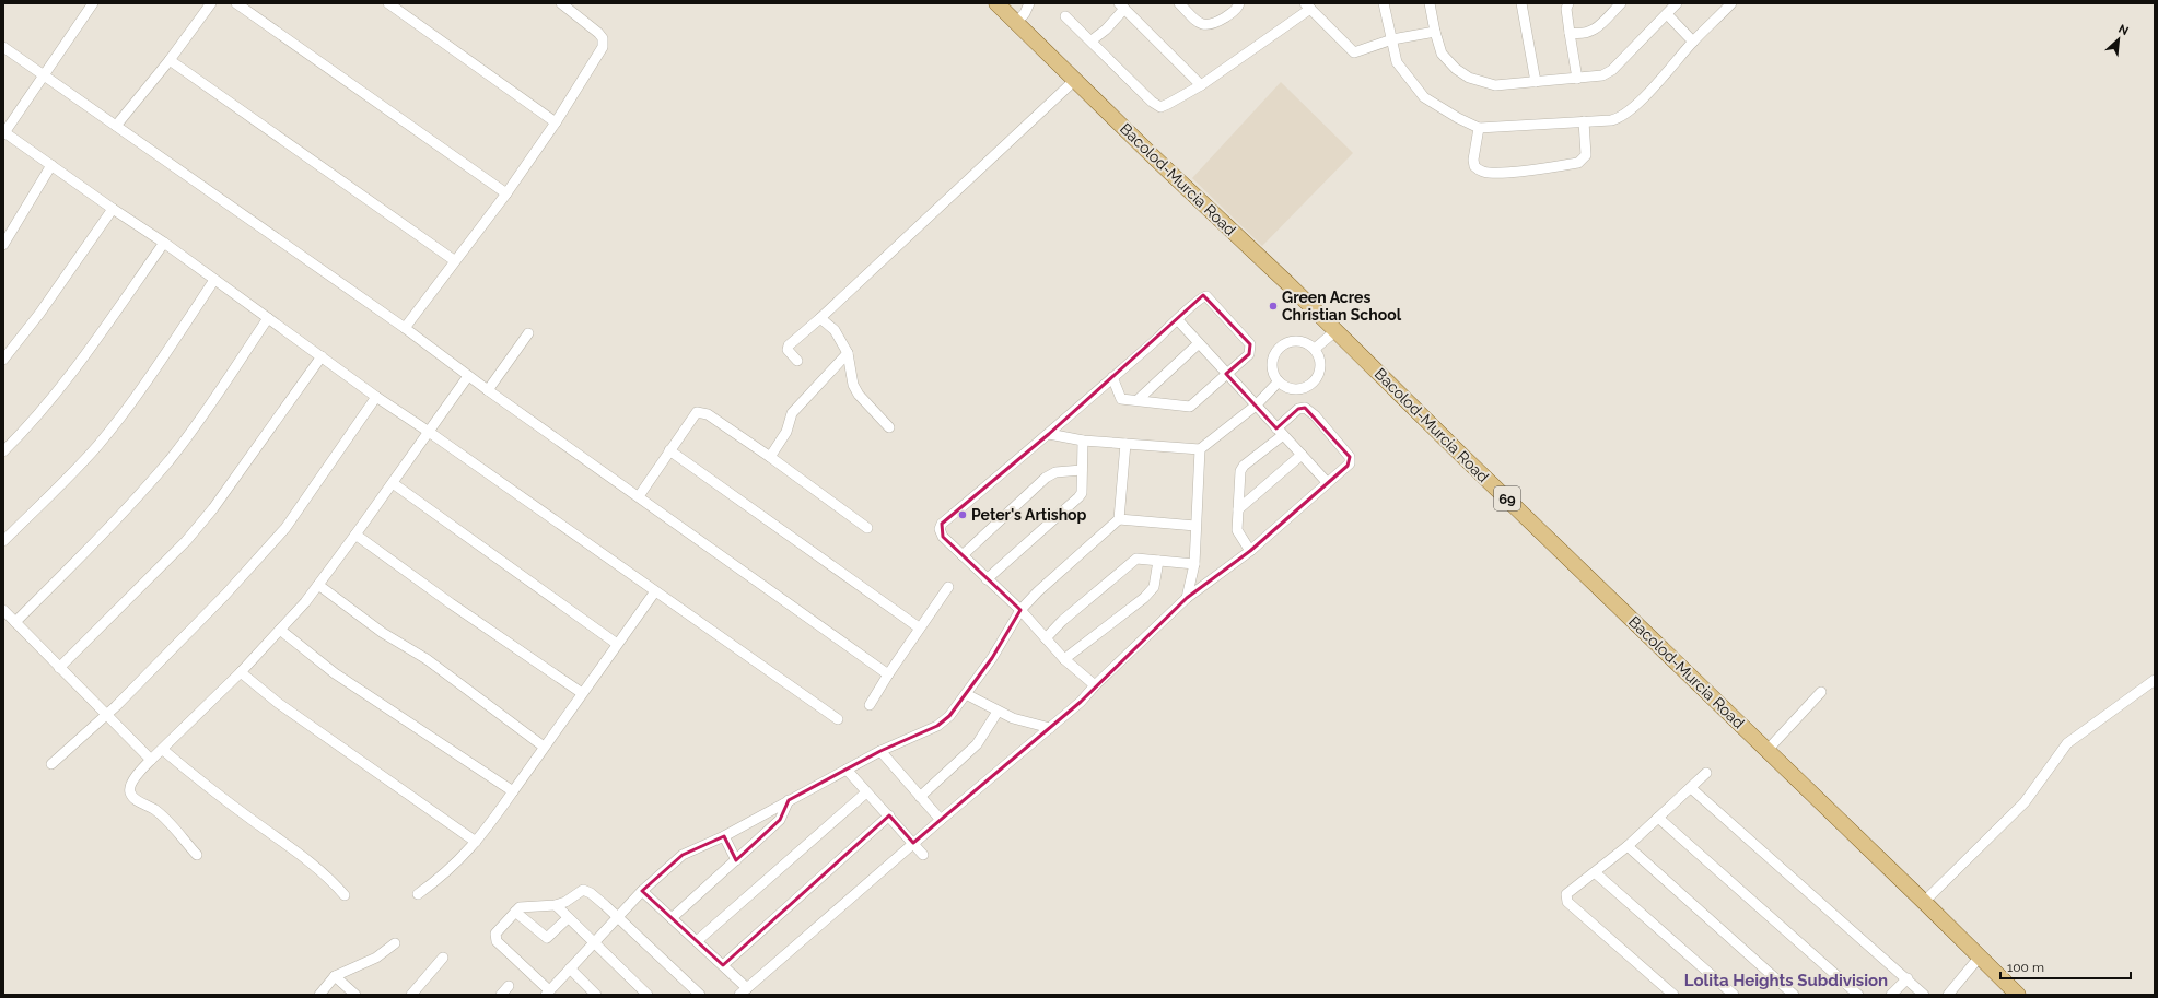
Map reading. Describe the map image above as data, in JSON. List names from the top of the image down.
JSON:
{
  "streets": {
    "main road": ["Bacolod-Murcia Road", "69"]
  },
  "districts": ["Lolita Heights Subdivision"],
  "places": ["Green Acres Christian School", "Peter's Artishop"],
  "scale_bar": "100 m",
  "north": "top right"
}
